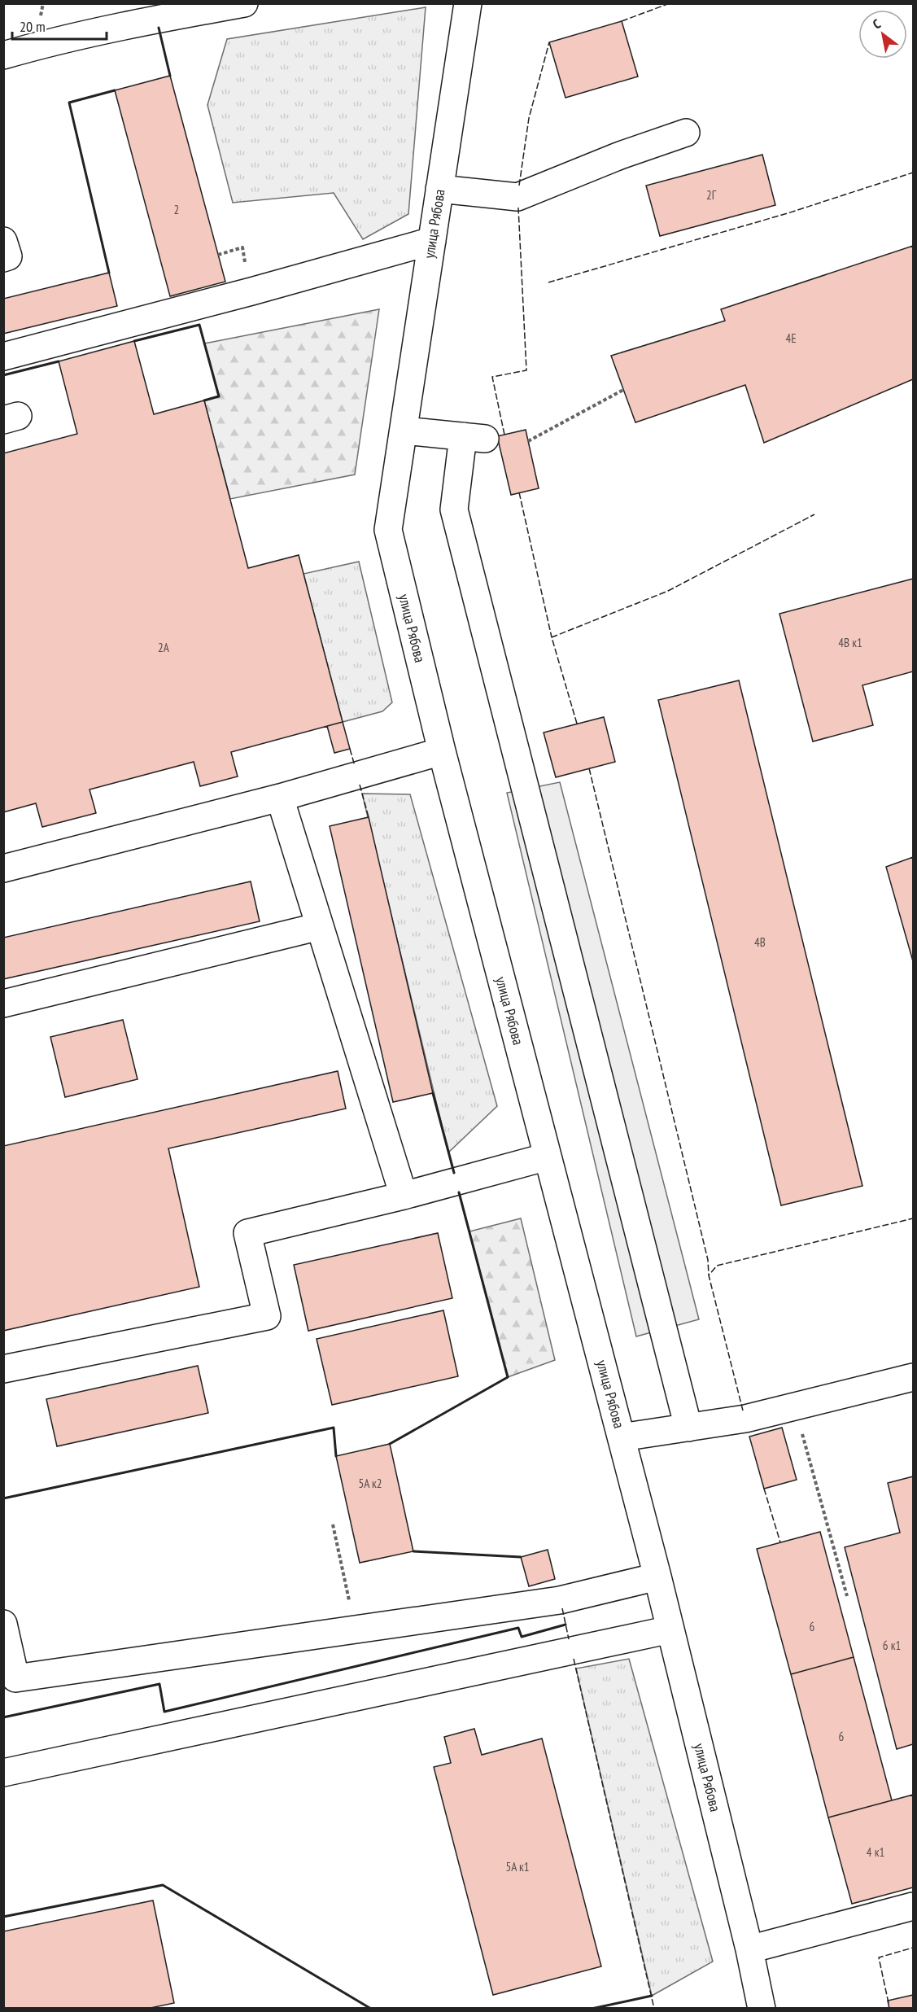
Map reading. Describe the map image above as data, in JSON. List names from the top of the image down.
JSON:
{
  "streets": {
    "street": ["улица Рябова"]
  },
  "house_numbers": [
    "2Г",
    "2",
    "4Е",
    "4В к1",
    "2А",
    "4В",
    "5А к2",
    "6",
    "6 к1",
    "6",
    "4 к1",
    "5А к1"
  ],
  "scale_bar": "20 m",
  "north": "top left"
}
